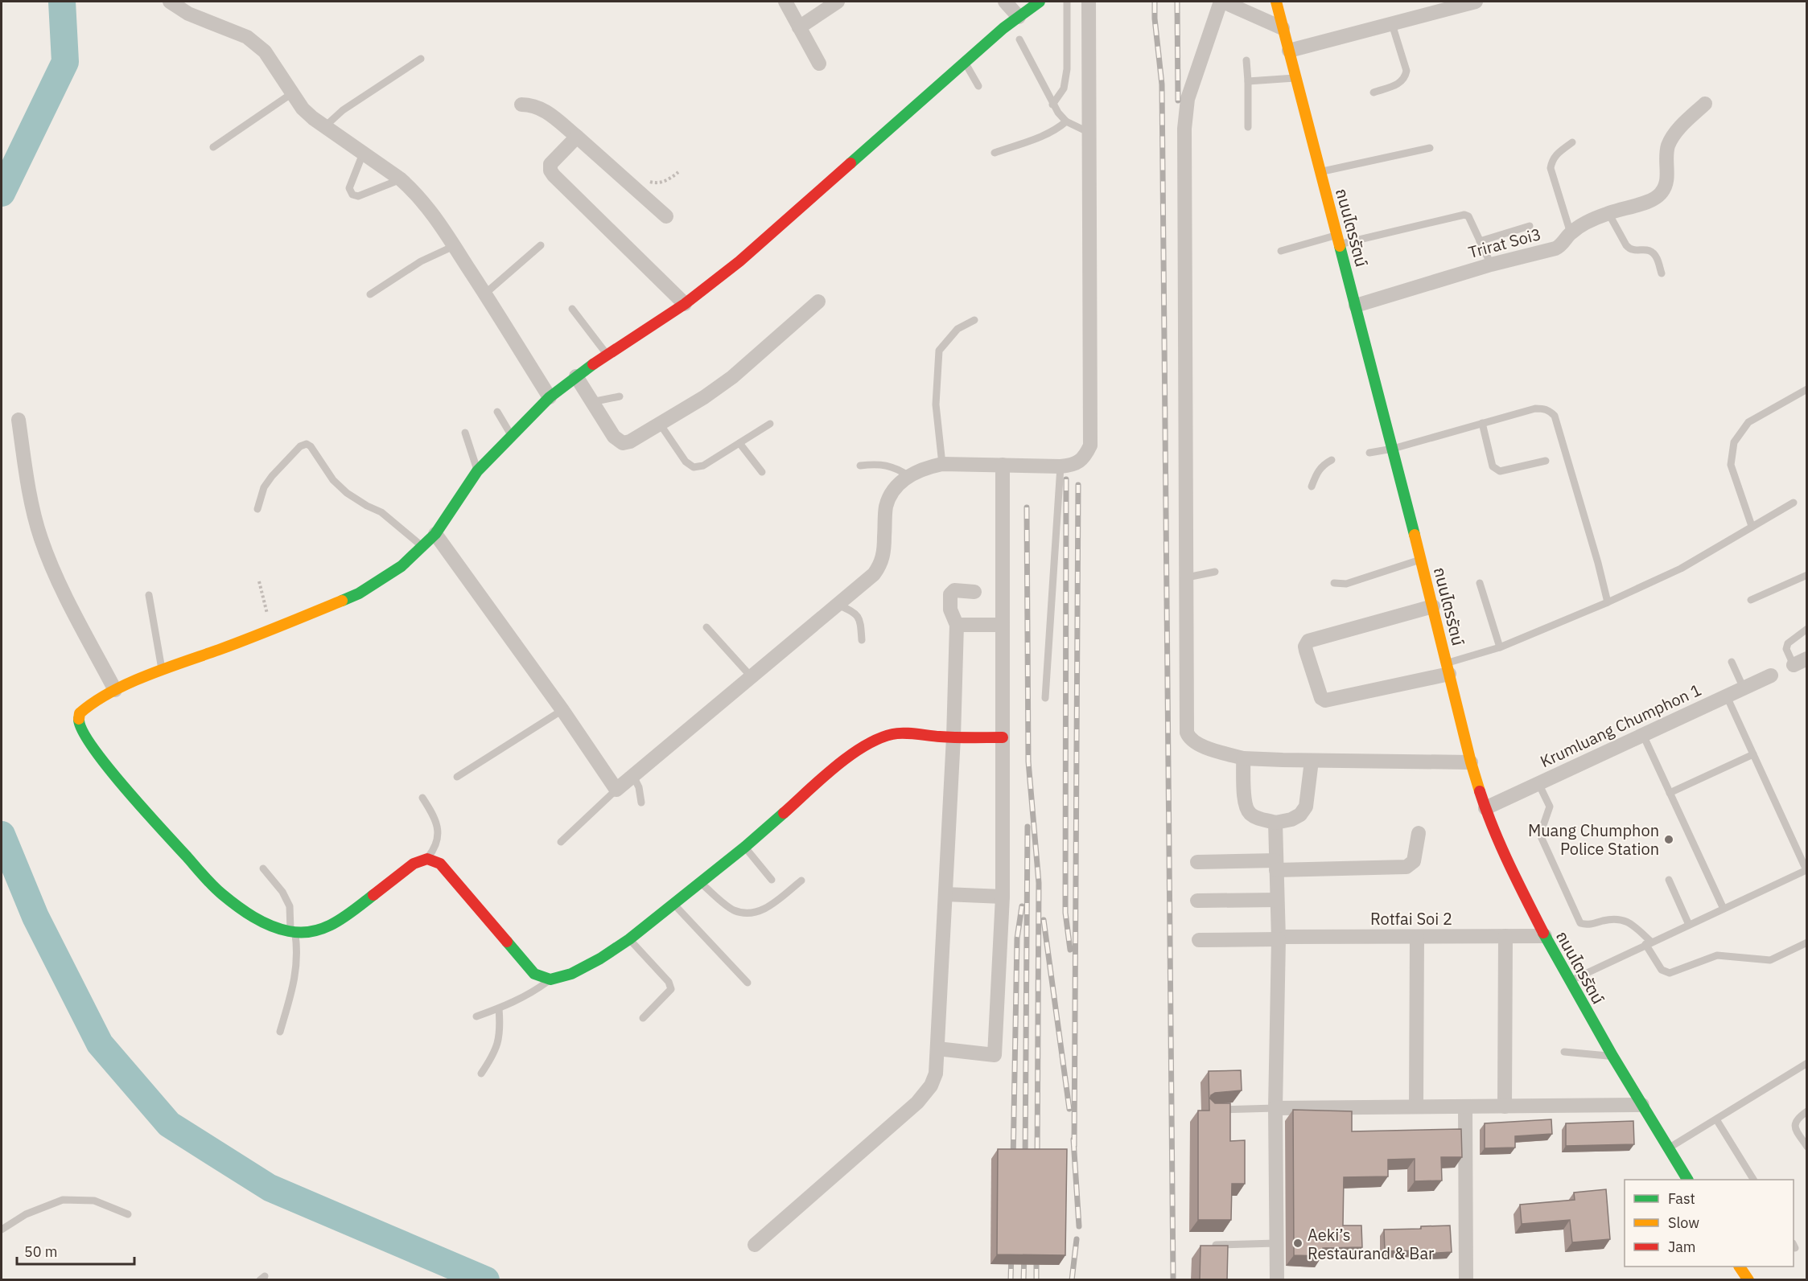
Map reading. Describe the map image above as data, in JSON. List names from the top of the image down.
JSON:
{
  "streets": {
    "street": [
      "ถนนไตรรัตน์",
      "Trirat Soi3",
      "Krumluang Chumphon 1",
      "Rotfai Soi 2"
    ]
  },
  "crossings": [
    ["ถนนไตรรัตน์", "Trirat Soi3"],
    ["ถนนไตรรัตน์", "Krumluang Chumphon 1"],
    ["ถนนไตรรัตน์", "Rotfai Soi 2"]
  ],
  "places": ["Muang Chumphon Police Station", "Aeki’s Restaurand & Bar"],
  "legend": ["Fast", "Slow", "Jam"],
  "scale_bar": "50 m"
}
